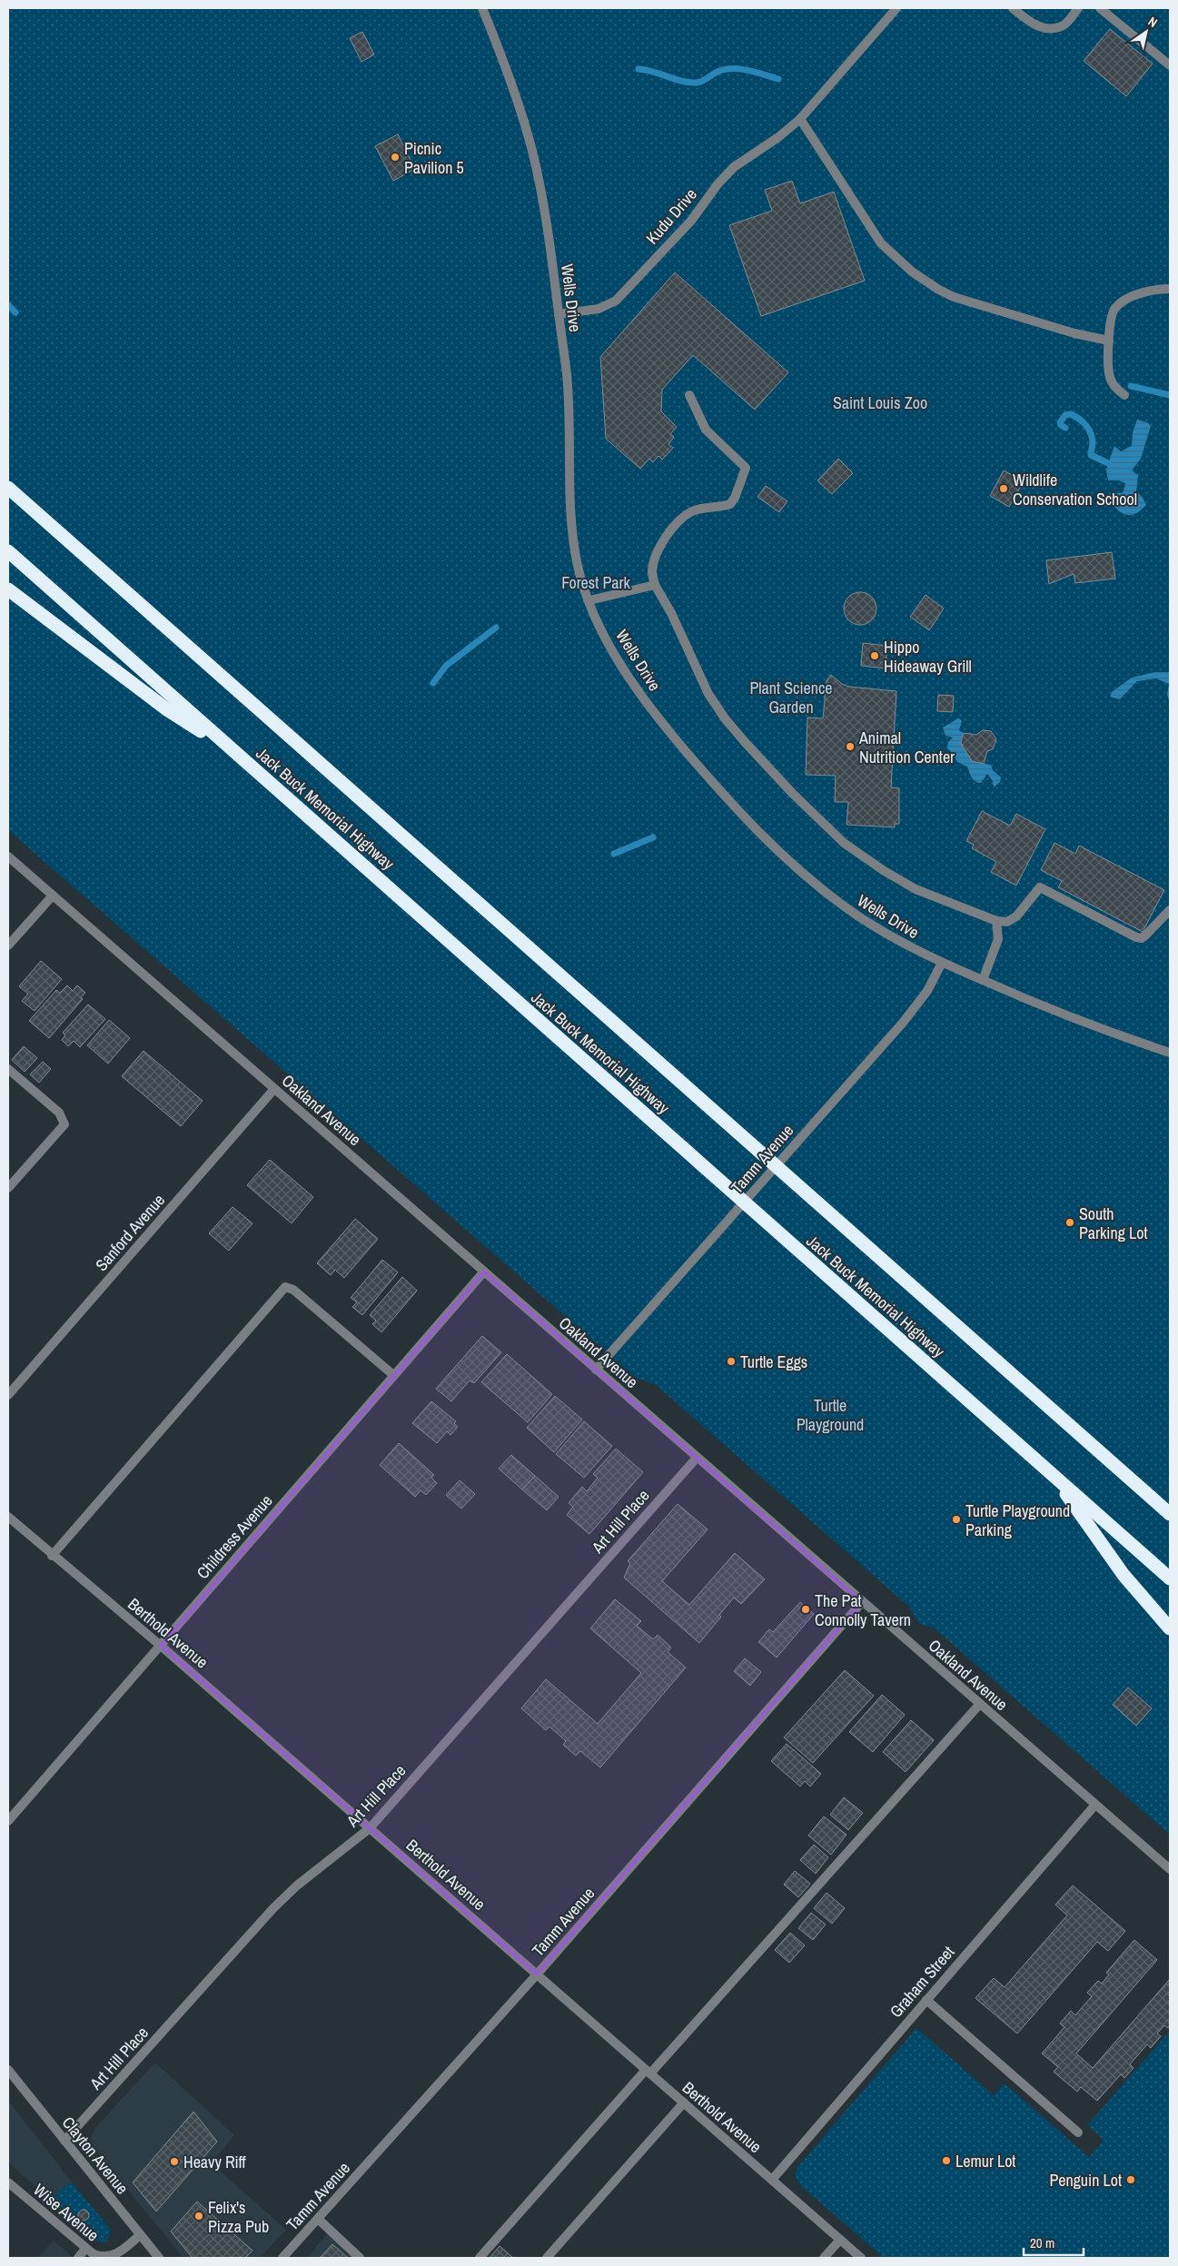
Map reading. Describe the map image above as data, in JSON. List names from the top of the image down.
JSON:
{
  "streets": {
    "highway": ["Jack Buck Memorial Highway"],
    "street": [
      "Kudu Drive",
      "Wells Drive",
      "Oakland Avenue",
      "Tamm Avenue",
      "Sanford Avenue",
      "Art Hill Place",
      "Childress Avenue",
      "Berthold Avenue",
      "Graham Street",
      "Clayton Avenue",
      "Wise Avenue"
    ]
  },
  "crossings": [
    ["Kudu Drive", "Wells Drive"],
    ["Wells Drive", "Tamm Avenue"],
    ["Oakland Avenue", "Tamm Avenue"],
    ["Oakland Avenue", "Sanford Avenue"],
    ["Oakland Avenue", "Art Hill Place"],
    ["Oakland Avenue", "Childress Avenue"],
    ["Oakland Avenue", "Graham Street"],
    ["Tamm Avenue", "Berthold Avenue"],
    ["Art Hill Place", "Berthold Avenue"],
    ["Art Hill Place", "Clayton Avenue"],
    ["Childress Avenue", "Berthold Avenue"],
    ["Berthold Avenue", "Graham Street"],
    ["Clayton Avenue", "Wise Avenue"]
  ],
  "parks": [
    "Saint Louis Zoo",
    "Forest Park",
    "Plant Science Garden",
    "Turtle Playground"
  ],
  "places": [
    "Picnic Pavilion 5",
    "Wildlife Conservation School",
    "Hippo Hideaway Grill",
    "Animal Nutrition Center",
    "South Parking Lot",
    "Turtle Eggs",
    "Turtle Playground Parking",
    "The Pat Connolly Tavern",
    "Lemur Lot",
    "Heavy Riff",
    "Penguin Lot",
    "Felix's Pizza Pub"
  ],
  "scale_bar": "20 m",
  "north": "top right"
}
